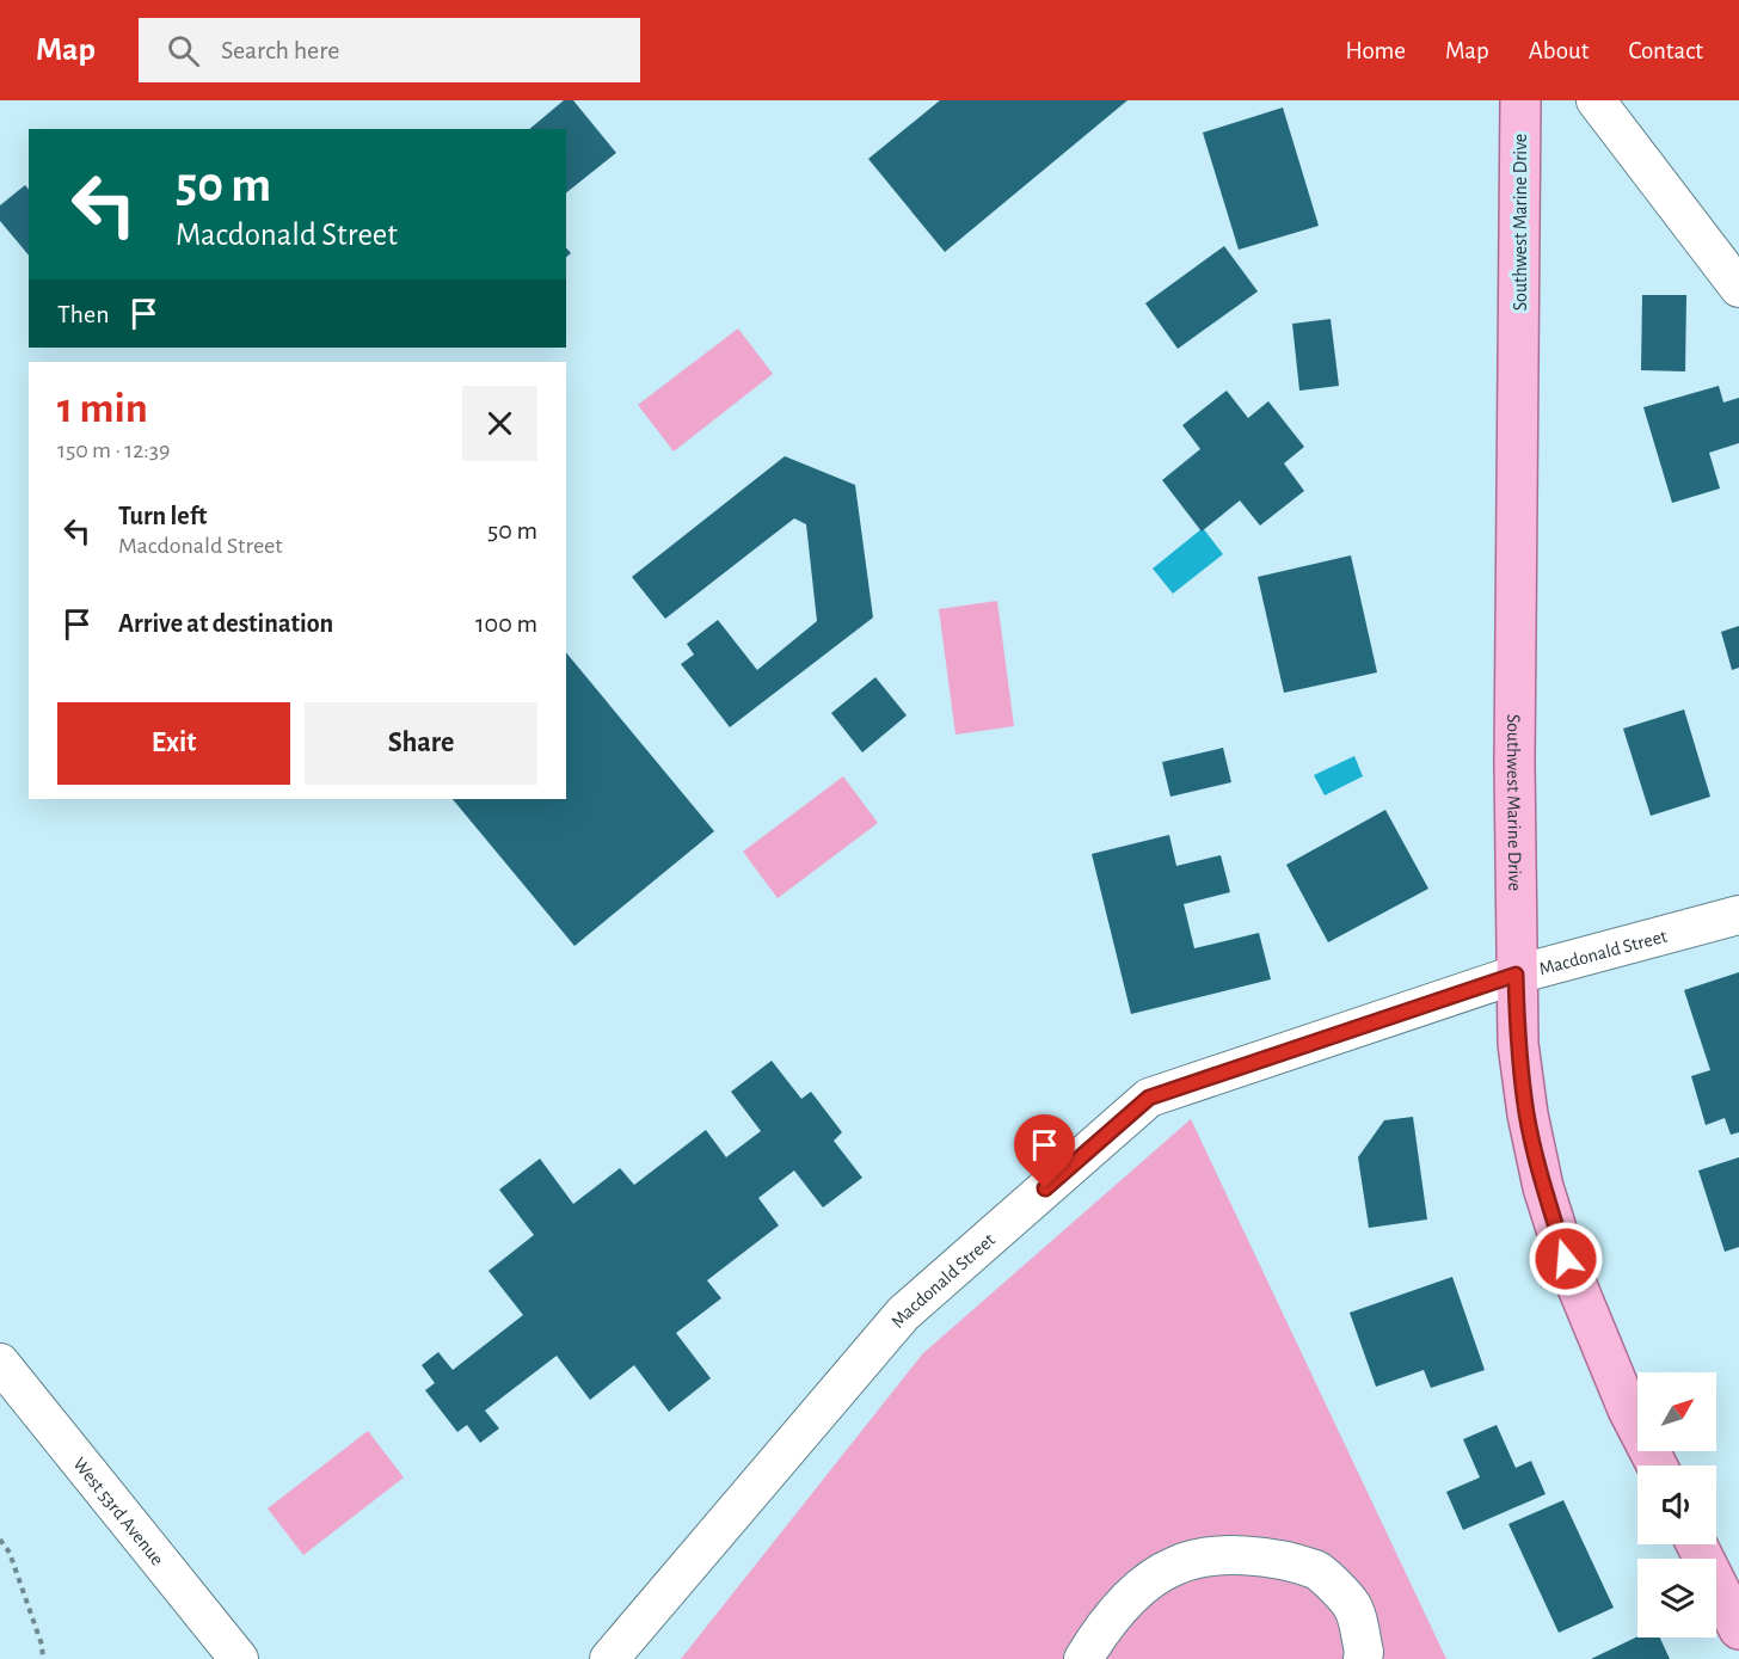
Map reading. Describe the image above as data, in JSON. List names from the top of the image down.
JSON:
{
  "streets": {
    "main road": ["Southwest Marine Drive"],
    "street": ["Macdonald Street", "West 53rd Avenue"]
  },
  "crossings": [
    ["Southwest Marine Drive", "Macdonald Street"]
  ],
  "north": "top right",
  "page": {
    "header": "Map",
    "search": "Search here",
    "nav": [
      "Home",
      "Map",
      "About",
      "Contact"
    ],
    "turn": ["50 m", "Macdonald Street"],
    "then": "Then",
    "heading": ["1 min", "150 m · 12:39"],
    "list": [
      {
        "name": "Turn left",
        "note": "Macdonald Street",
        "value": "50 m"
      },
      {
        "name": "Arrive at destination",
        "value": "100 m"
      }
    ],
    "buttons": ["Exit", "Share"]
  }
}
